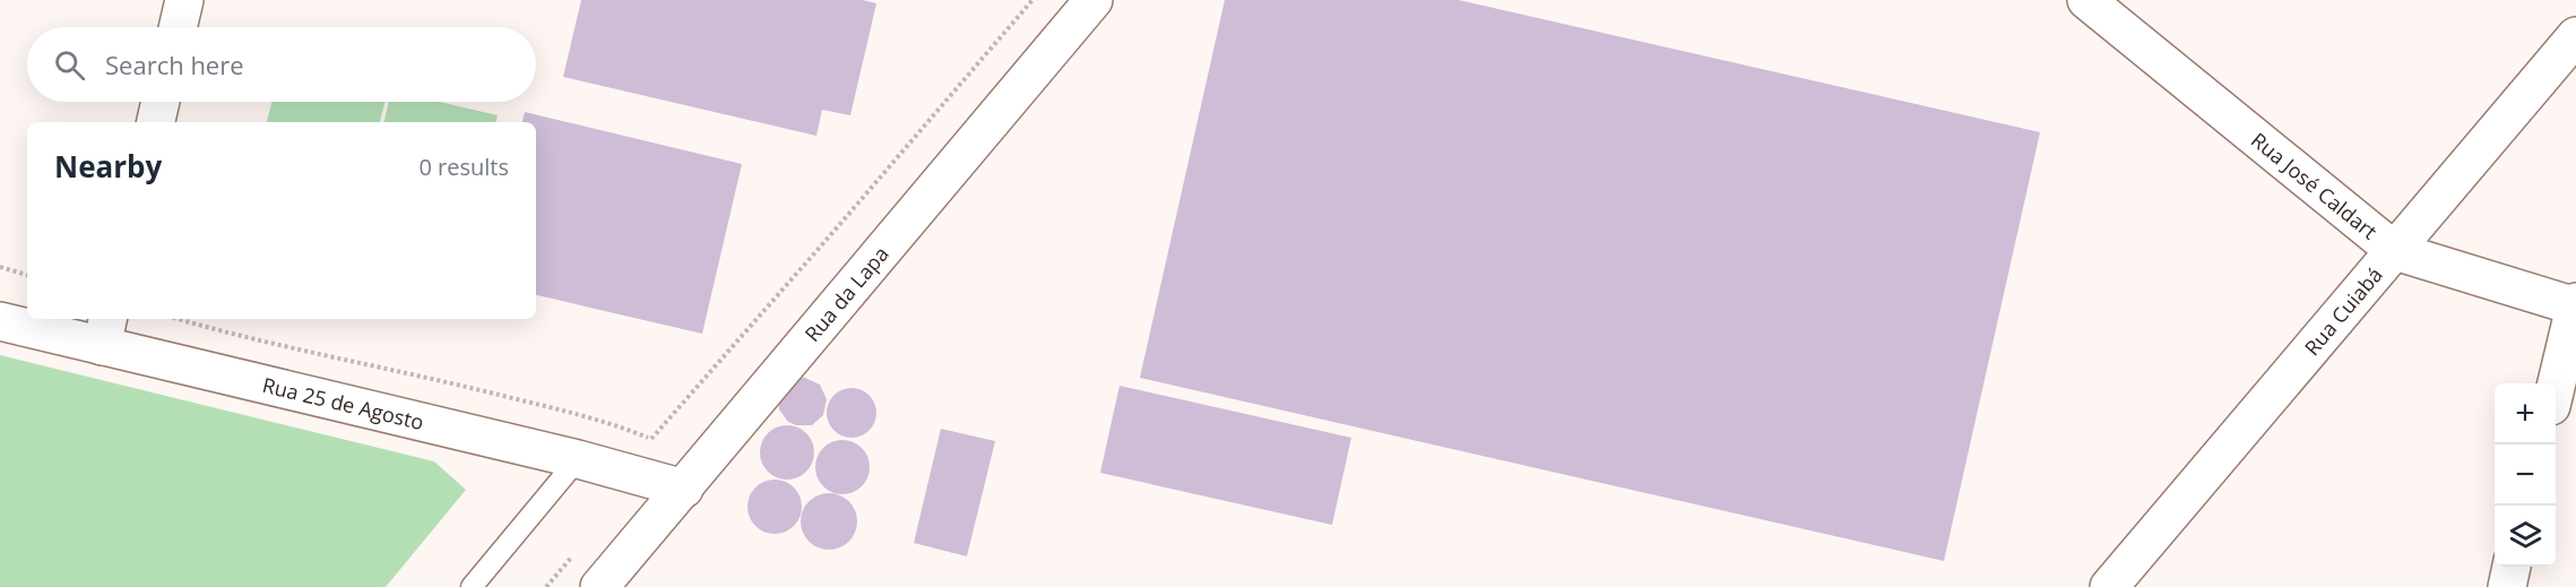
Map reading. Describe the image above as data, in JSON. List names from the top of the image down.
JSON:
{
  "streets": {
    "street": [
      "Rua José Caldart",
      "Rua da Lapa",
      "Rua Cuiabá",
      "Rua 25 de Agosto"
    ]
  },
  "crossings": [
    ["Rua José Caldart", "Rua Cuiabá"],
    ["Rua da Lapa", "Rua 25 de Agosto"]
  ],
  "page": {
    "search": "Search here",
    "heading": ["Nearby", "0 results"],
    "map_buttons": ["+", "−"]
  }
}
